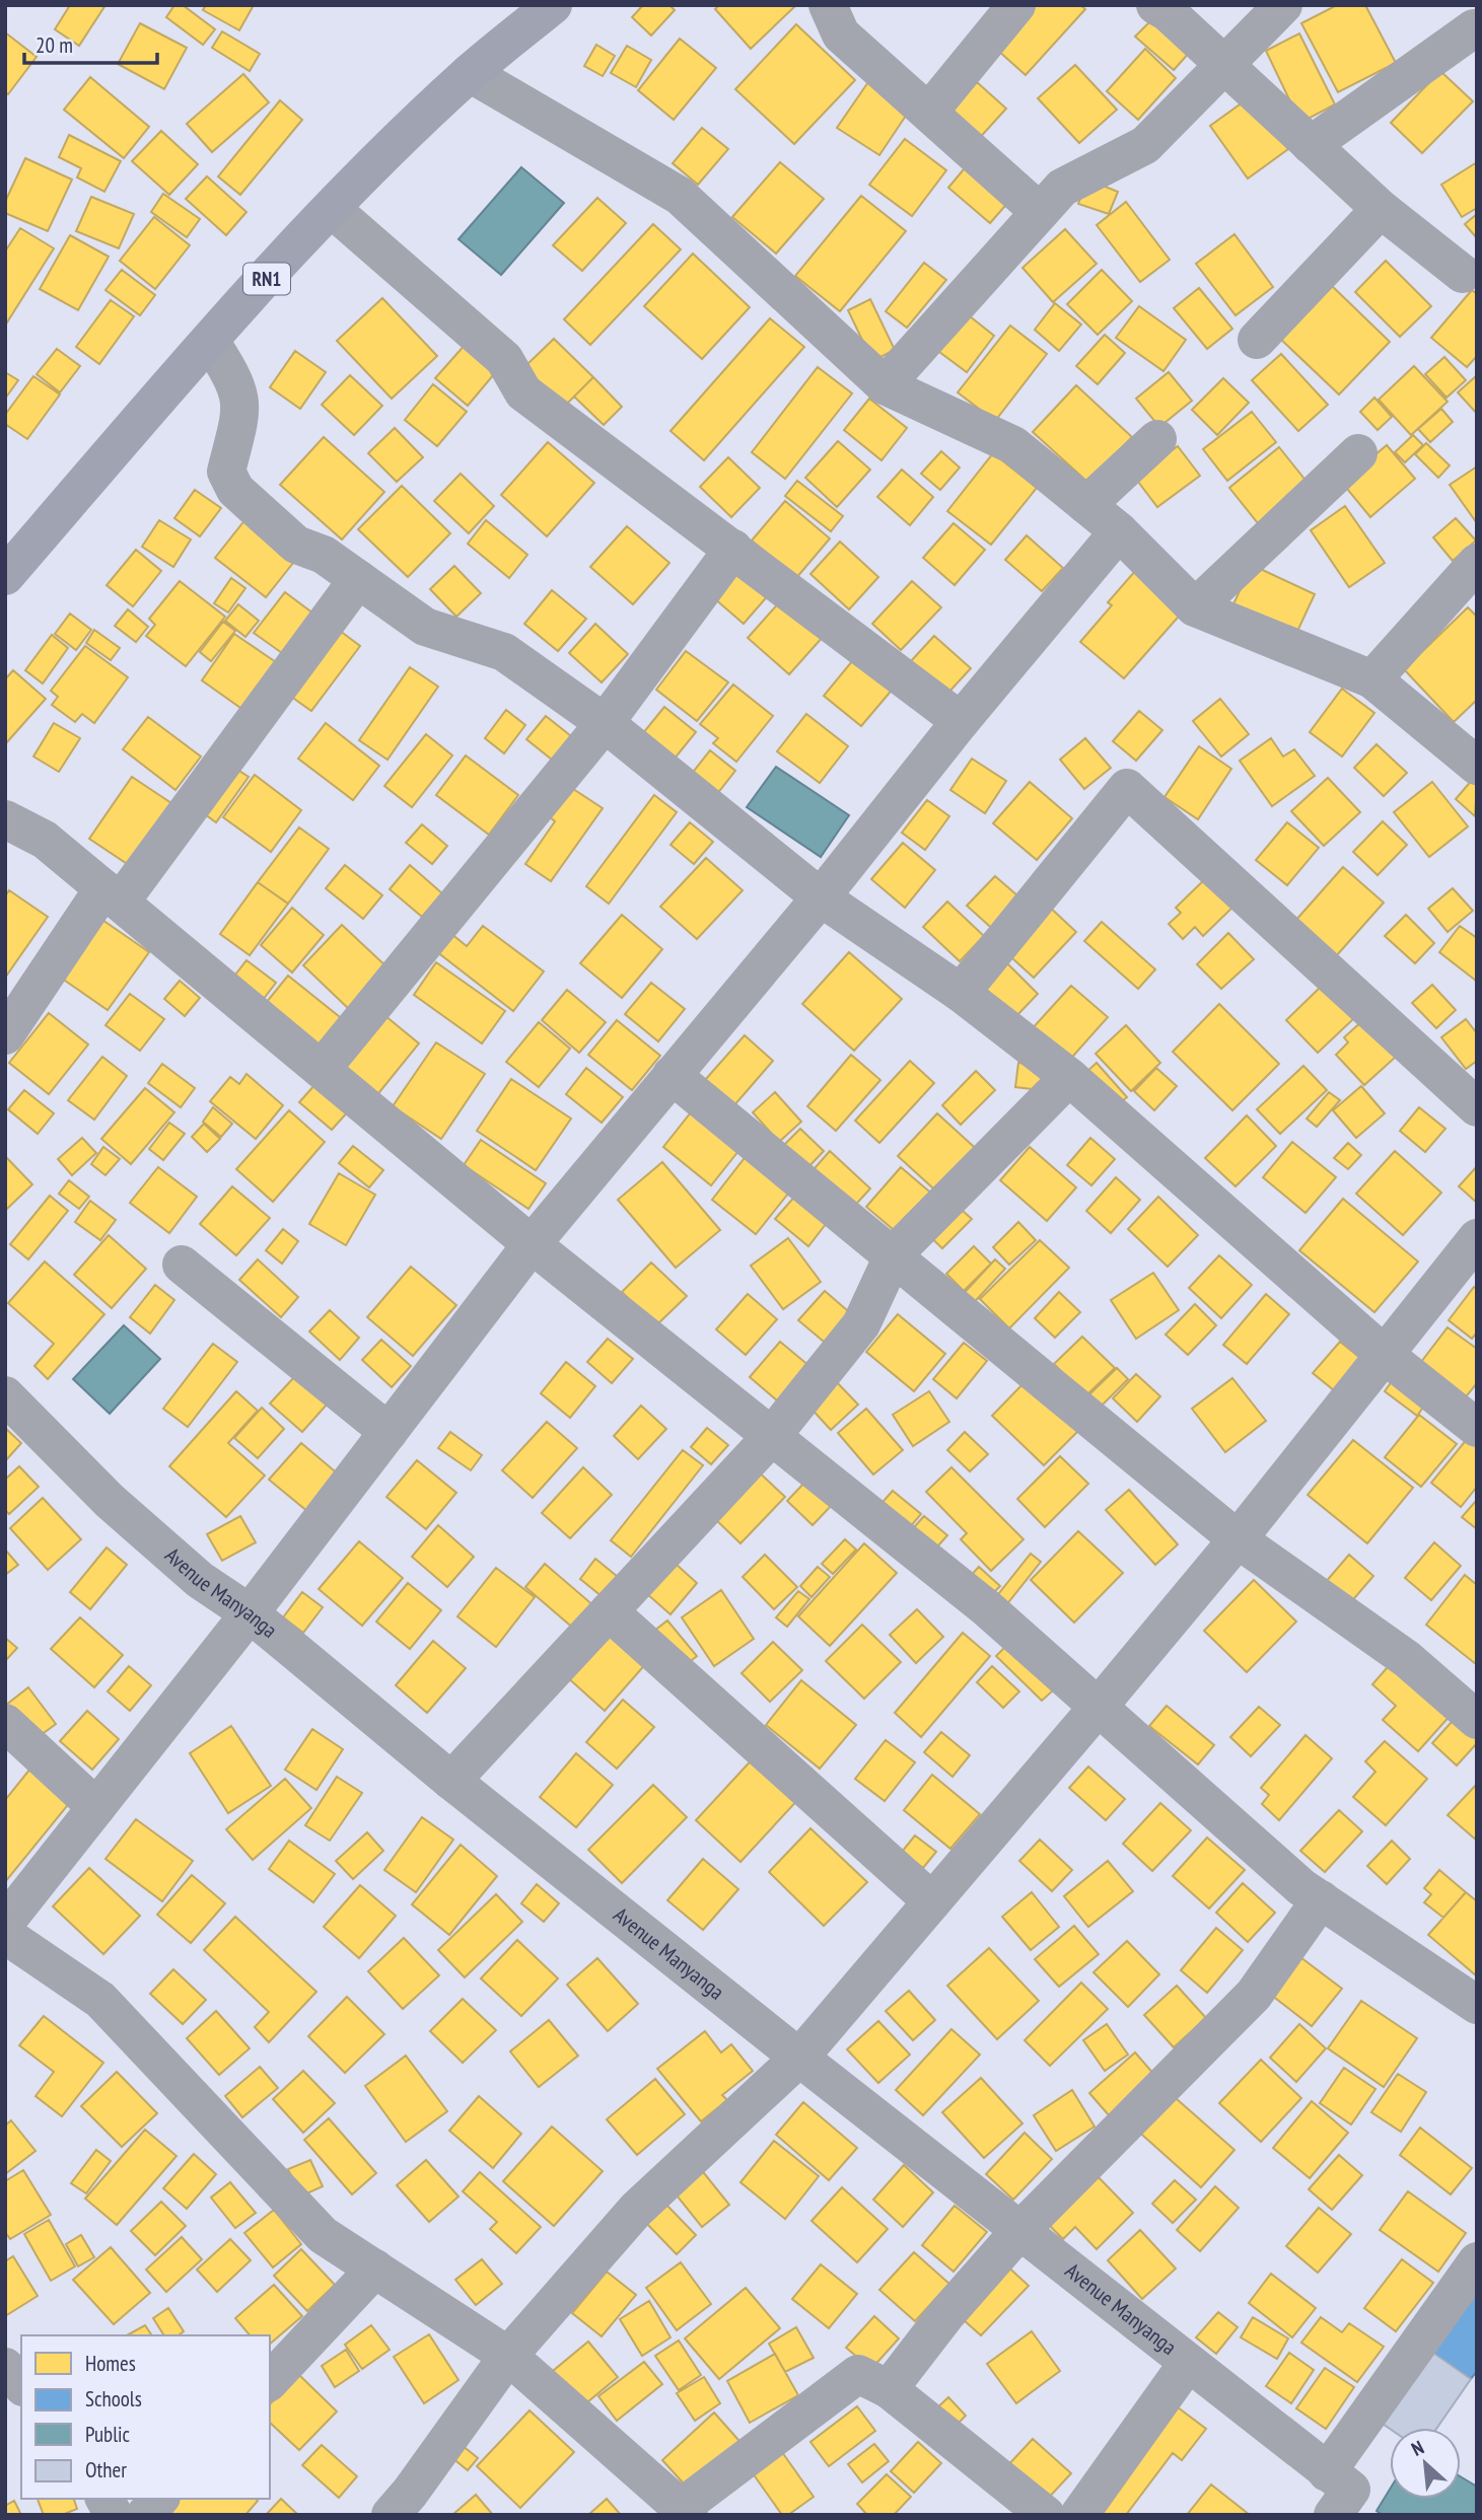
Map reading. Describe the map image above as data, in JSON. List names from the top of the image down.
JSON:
{
  "streets": {
    "highway": ["RN1"],
    "street": ["Avenue Manyanga"]
  },
  "legend": [
    "Homes",
    "Schools",
    "Public",
    "Other"
  ],
  "scale_bar": "20 m",
  "north": "top left"
}
